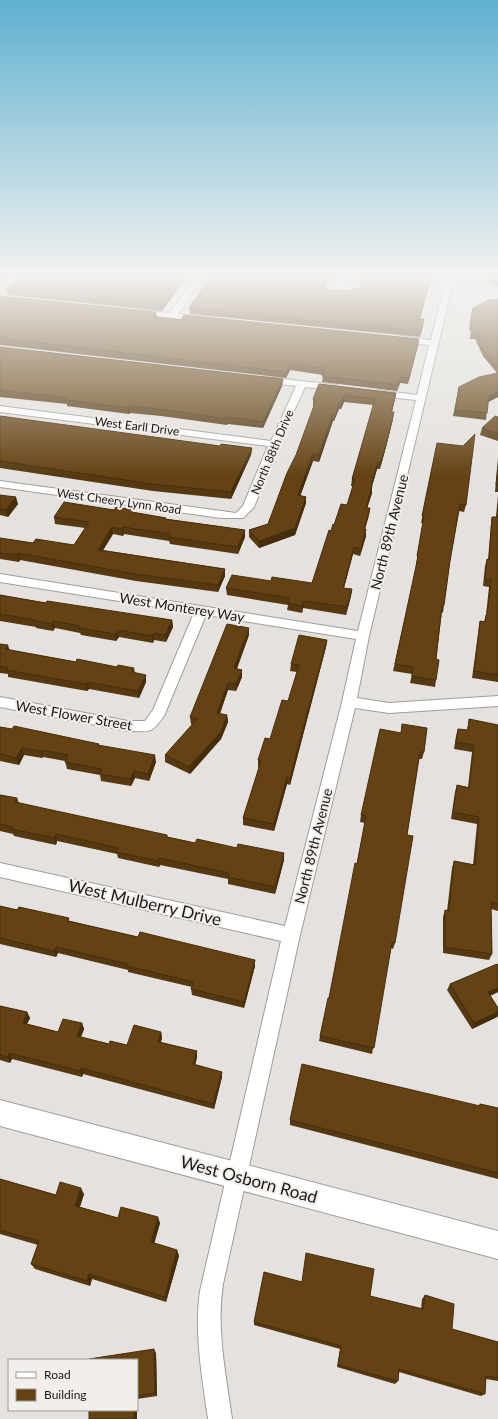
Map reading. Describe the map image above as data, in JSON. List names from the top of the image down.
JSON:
{
  "streets": {
    "street": [
      "West Earll Drive",
      "North 88th Drive",
      "West Cheery Lynn Road",
      "North 89th Avenue",
      "West Monterey Way",
      "West Flower Street",
      "West Mulberry Drive",
      "West Osborn Road"
    ]
  },
  "crossings": [
    ["West Earll Drive", "North 88th Drive"],
    ["North 88th Drive", "West Cheery Lynn Road"],
    ["North 89th Avenue", "West Monterey Way"],
    ["North 89th Avenue", "West Mulberry Drive"],
    ["North 89th Avenue", "West Osborn Road"],
    ["West Monterey Way", "West Flower Street"]
  ],
  "legend": ["Road", "Building"]
}
